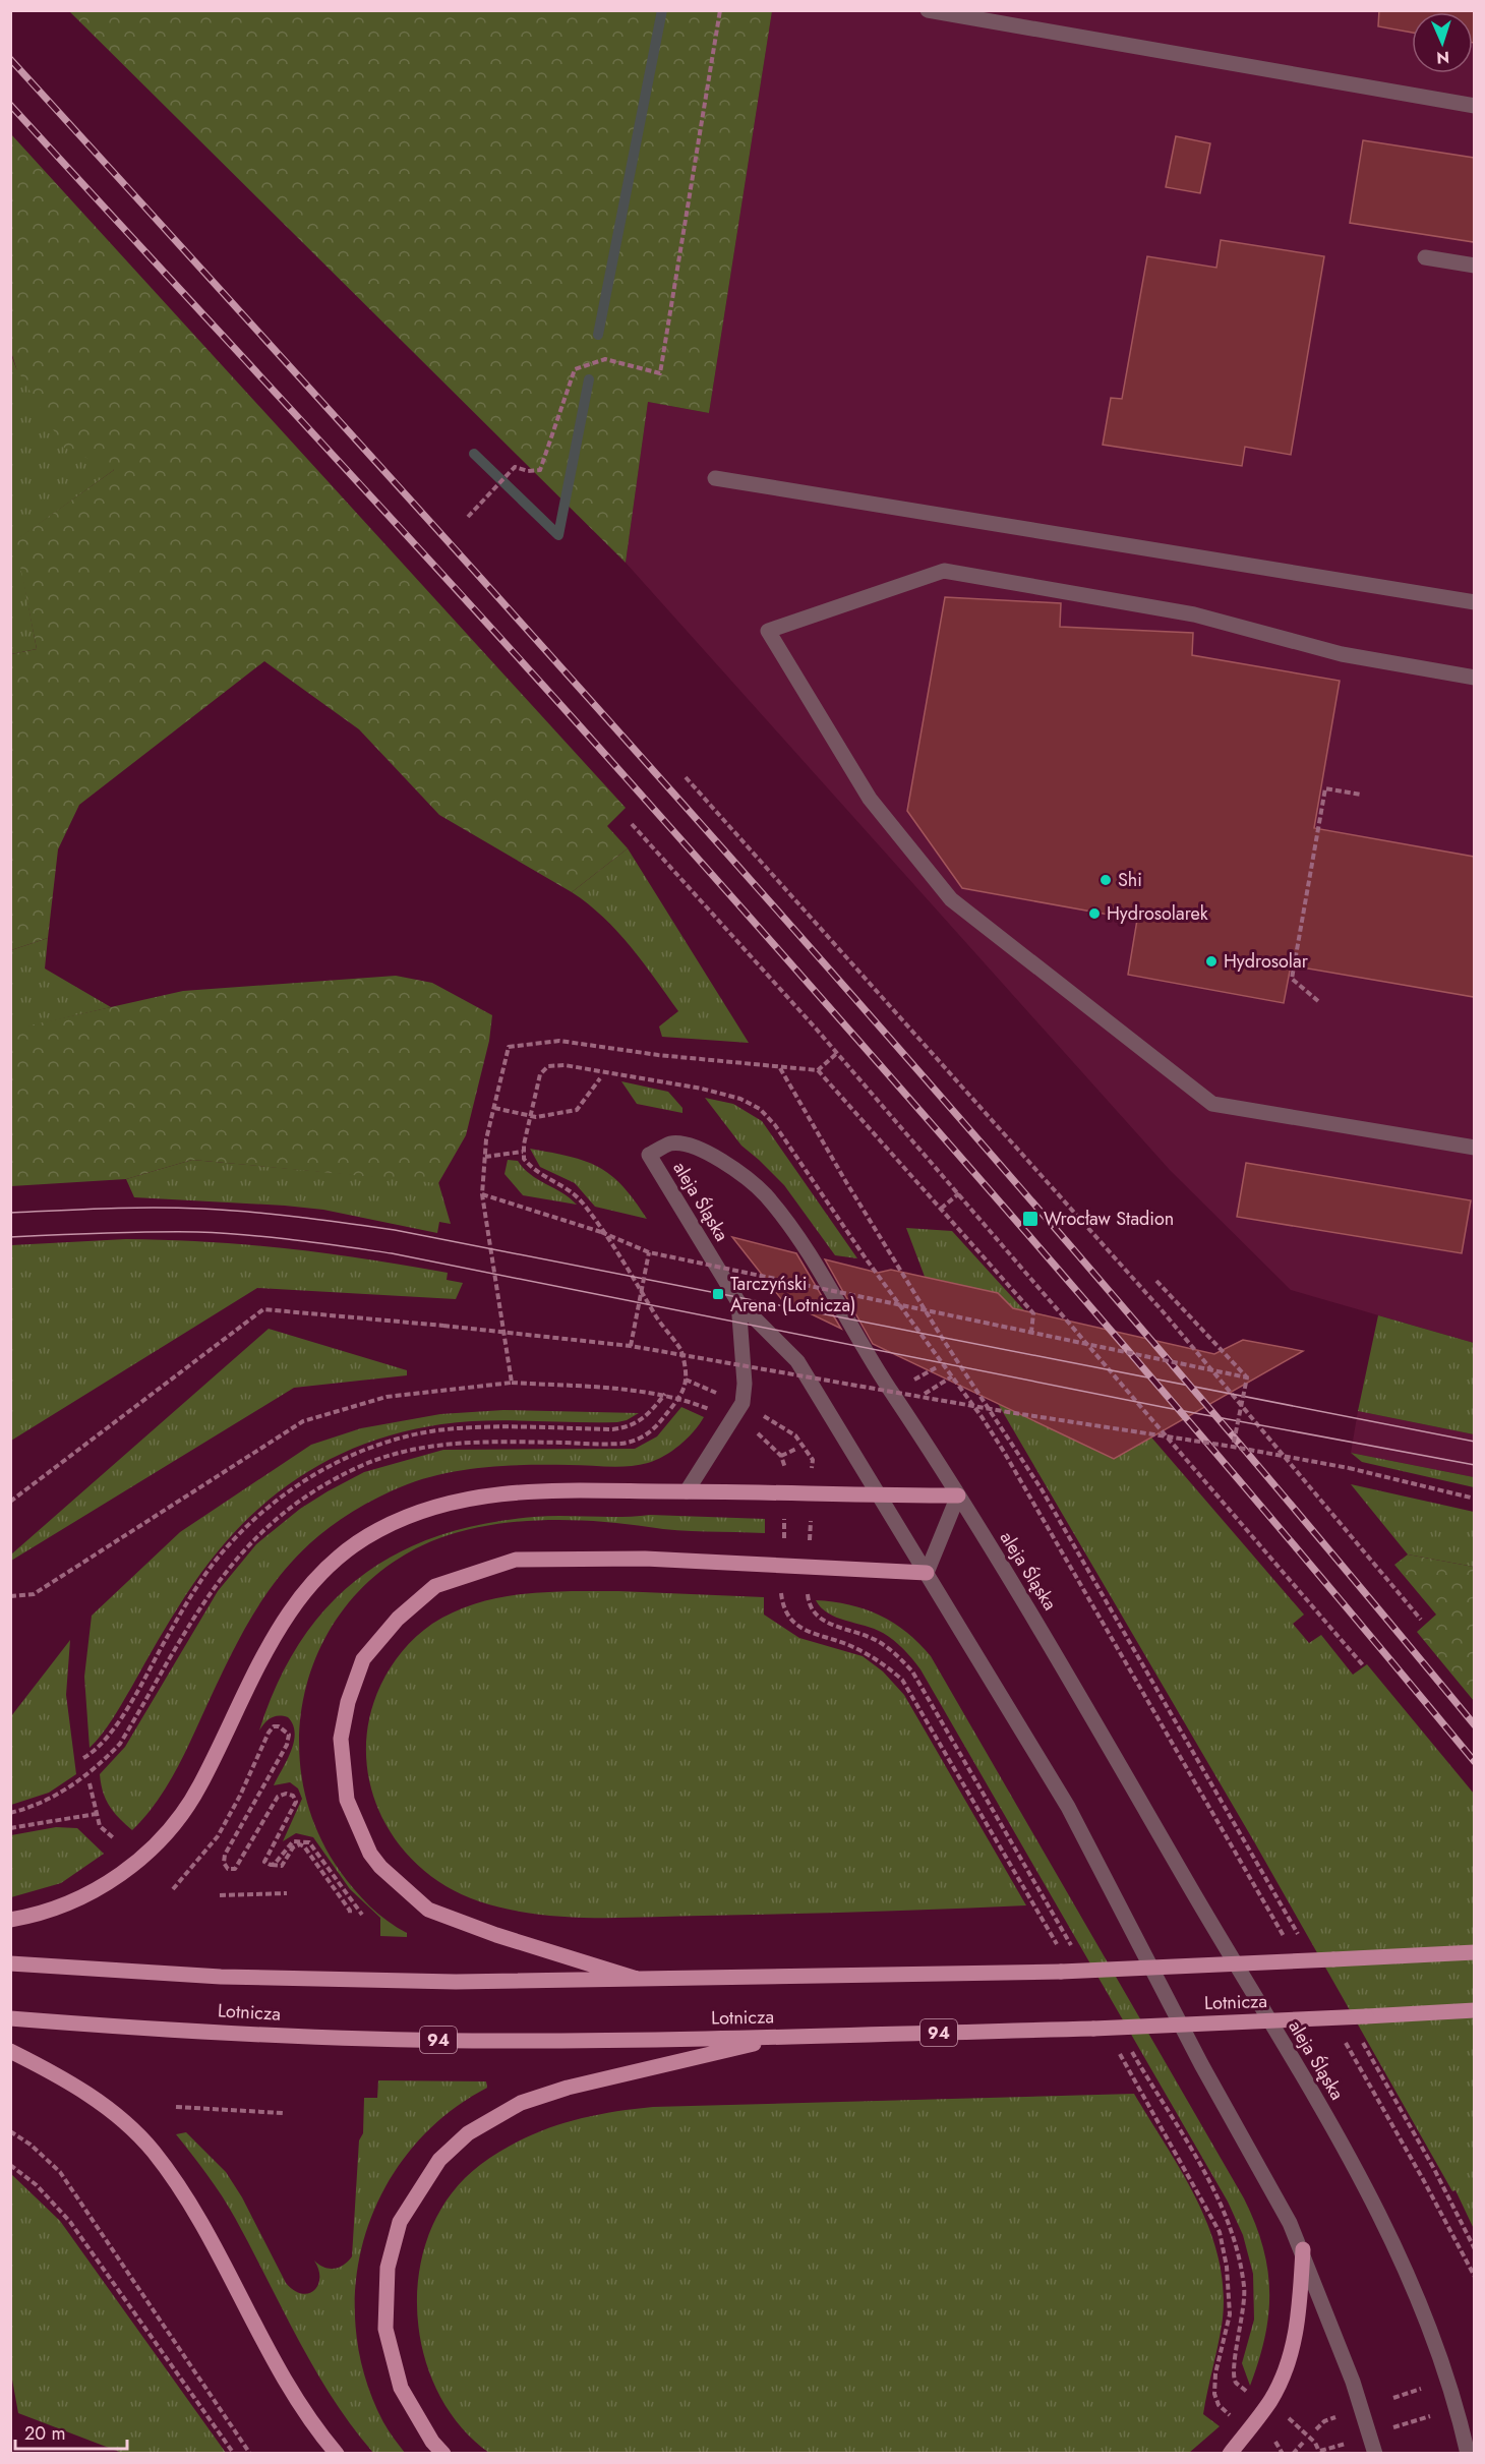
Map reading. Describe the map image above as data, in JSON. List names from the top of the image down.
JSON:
{
  "streets": {
    "main road": ["Lotnicza", "94"],
    "street": ["aleja Śląska"]
  },
  "places": {
    "other": ["Shi", "Hydrosolarek", "Hydrosolar"],
    "transit": ["Wrocław Stadion", "Tarczyński Arena (Lotnicza)"]
  },
  "scale_bar": "20 m",
  "north": "bottom"
}
